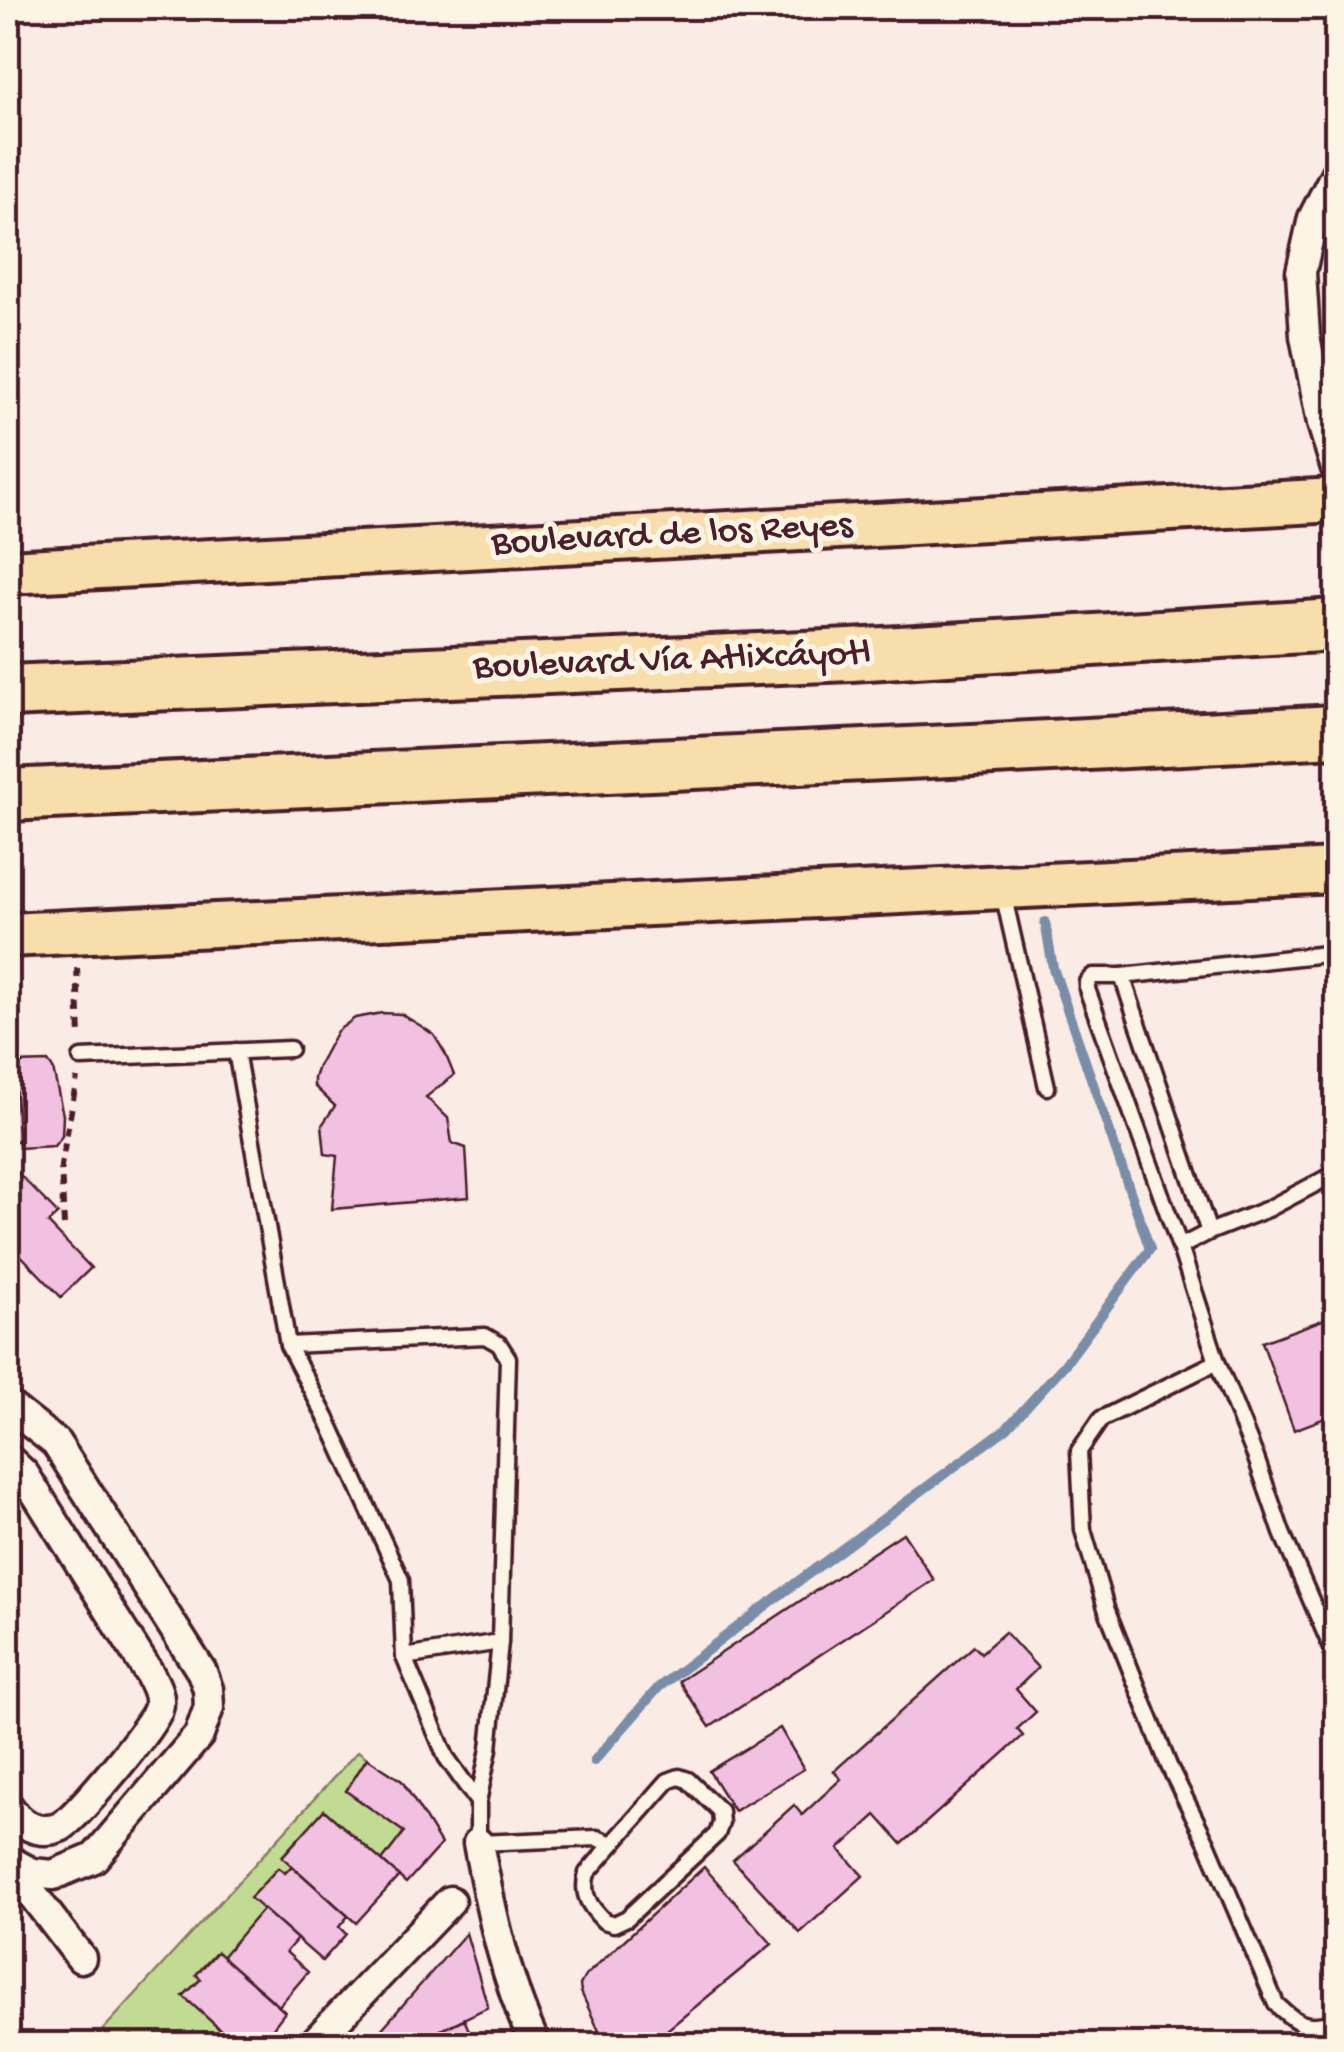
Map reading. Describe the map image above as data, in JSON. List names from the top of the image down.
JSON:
{
  "streets": {
    "highway": ["Boulevard Vía Atlixcáyotl"],
    "main road": ["Boulevard de los Reyes"]
  }
}
